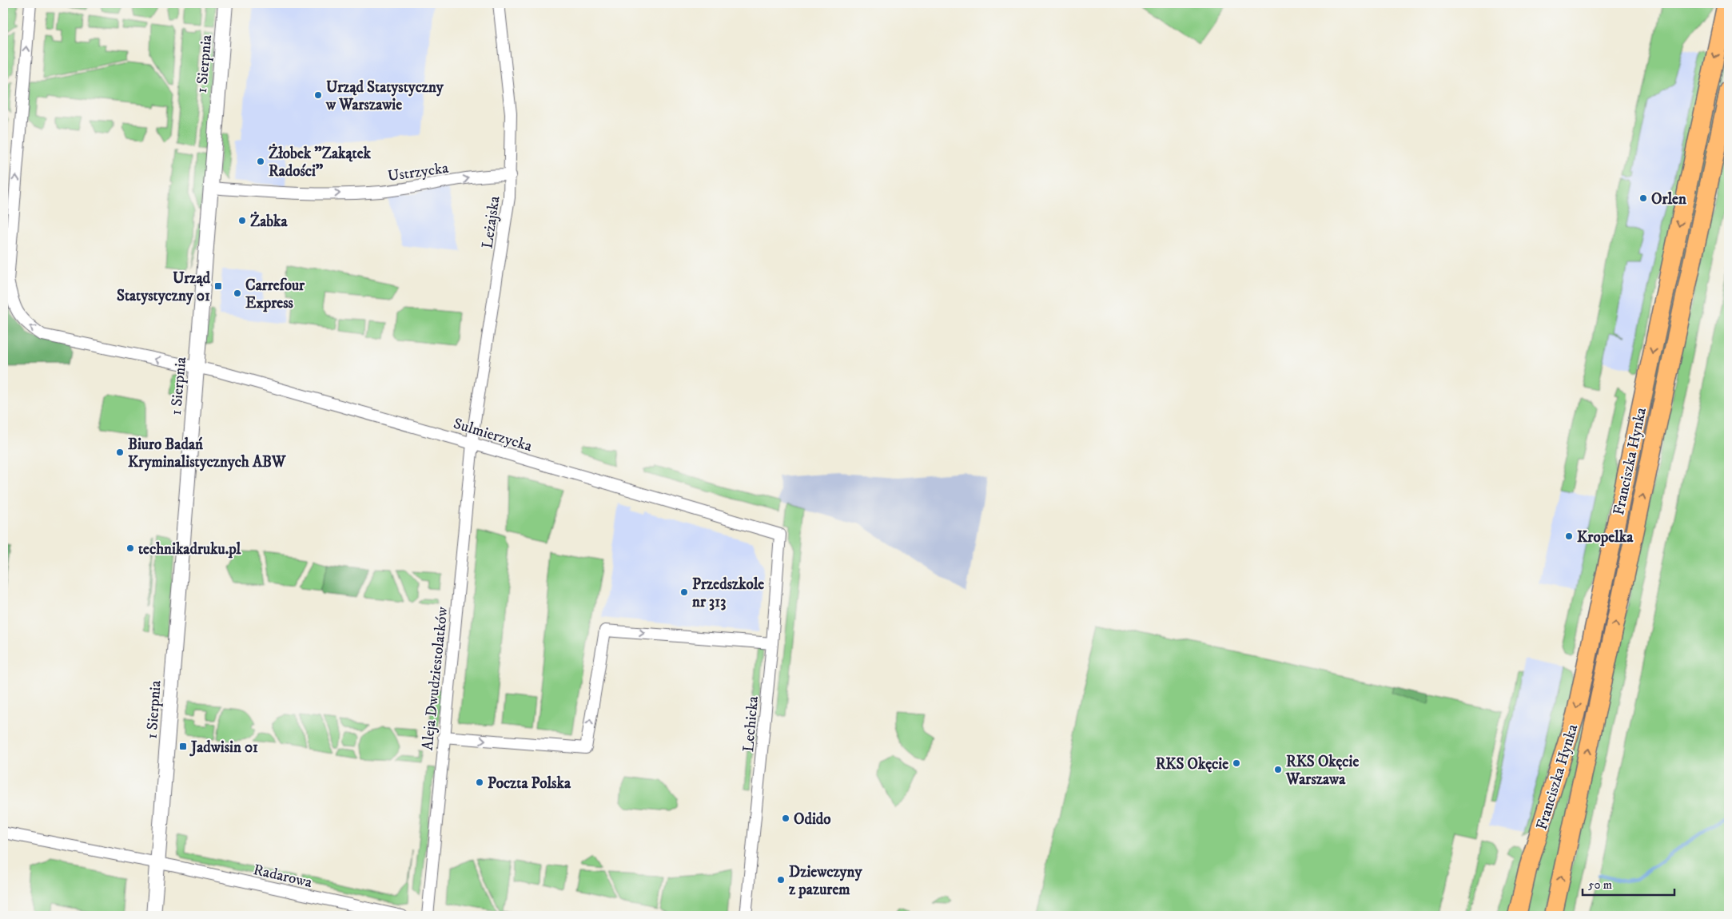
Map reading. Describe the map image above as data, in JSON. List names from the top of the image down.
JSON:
{
  "streets": {
    "main road": ["Franciszka Hynka"],
    "street": [
      "1 Sierpnia",
      "Ustrzycka",
      "Leżajska",
      "Sulmierzycka",
      "Aleja Dwudziestolatków",
      "Lechicka",
      "Radarowa"
    ]
  },
  "crossings": [
    ["1 Sierpnia", "Ustrzycka"],
    ["1 Sierpnia", "Sulmierzycka"],
    ["1 Sierpnia", "Radarowa"],
    ["Ustrzycka", "Leżajska"],
    ["Leżajska", "Sulmierzycka"],
    ["Leżajska", "Aleja Dwudziestolatków"],
    ["Sulmierzycka", "Aleja Dwudziestolatków"],
    ["Sulmierzycka", "Lechicka"]
  ],
  "one_way": ["Ustrzycka"],
  "places": {
    "other": [
      "Urząd Statystyczny w Warszawie",
      "Żłobek \"Zakątek Radości\"",
      "Orlen",
      "Żabka",
      "Carrefour Express",
      "Biuro Badań Kryminalistycznych ABW",
      "Kropelka",
      "technikadruku.pl",
      "Przedszkole nr 313",
      "RKS Okęcie",
      "RKS Okęcie Warszawa",
      "Poczta Polska",
      "Odido",
      "Dziewczyny z pazurem"
    ],
    "transit": ["Urząd Statystyczny 01", "Jadwisin 01"]
  },
  "scale_bar": "50 m"
}
